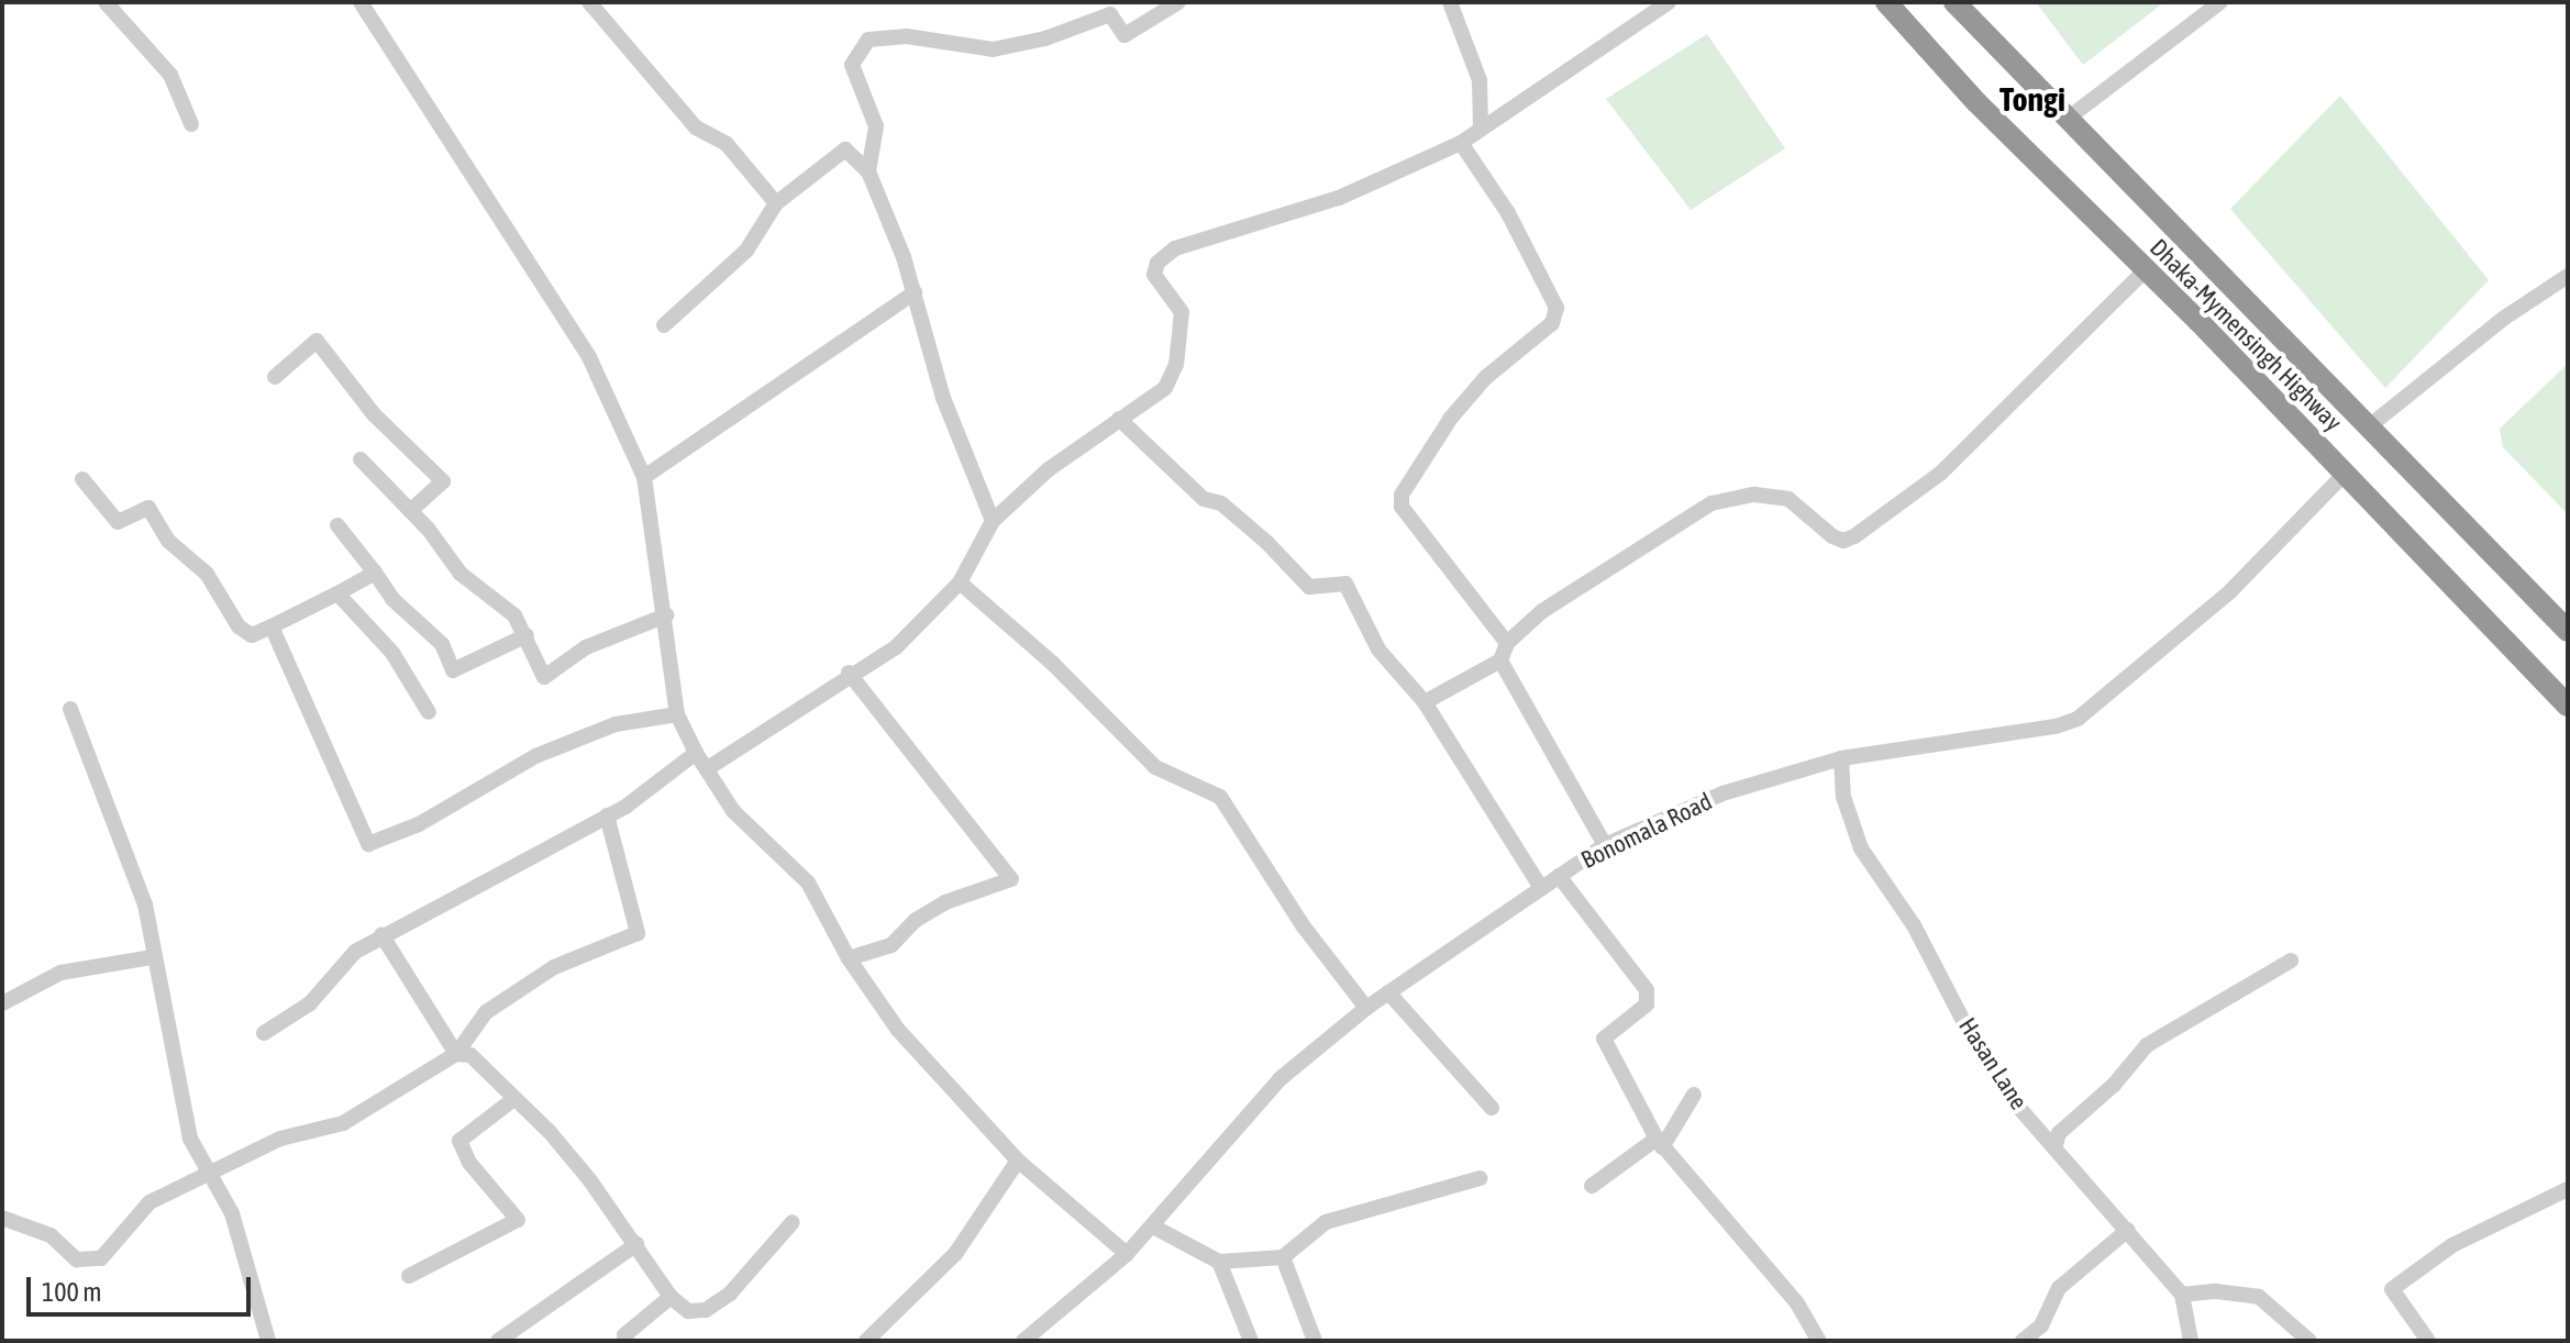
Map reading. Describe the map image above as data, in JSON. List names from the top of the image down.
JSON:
{
  "streets": {
    "highway": ["Dhaka-Mymensingh Highway"],
    "street": ["Bonomala Road", "Hasan Lane"]
  },
  "crossings": [
    ["Dhaka-Mymensingh Highway", "Bonomala Road"],
    ["Bonomala Road", "Hasan Lane"]
  ],
  "districts": ["Tongi"],
  "scale_bar": "100 m"
}
